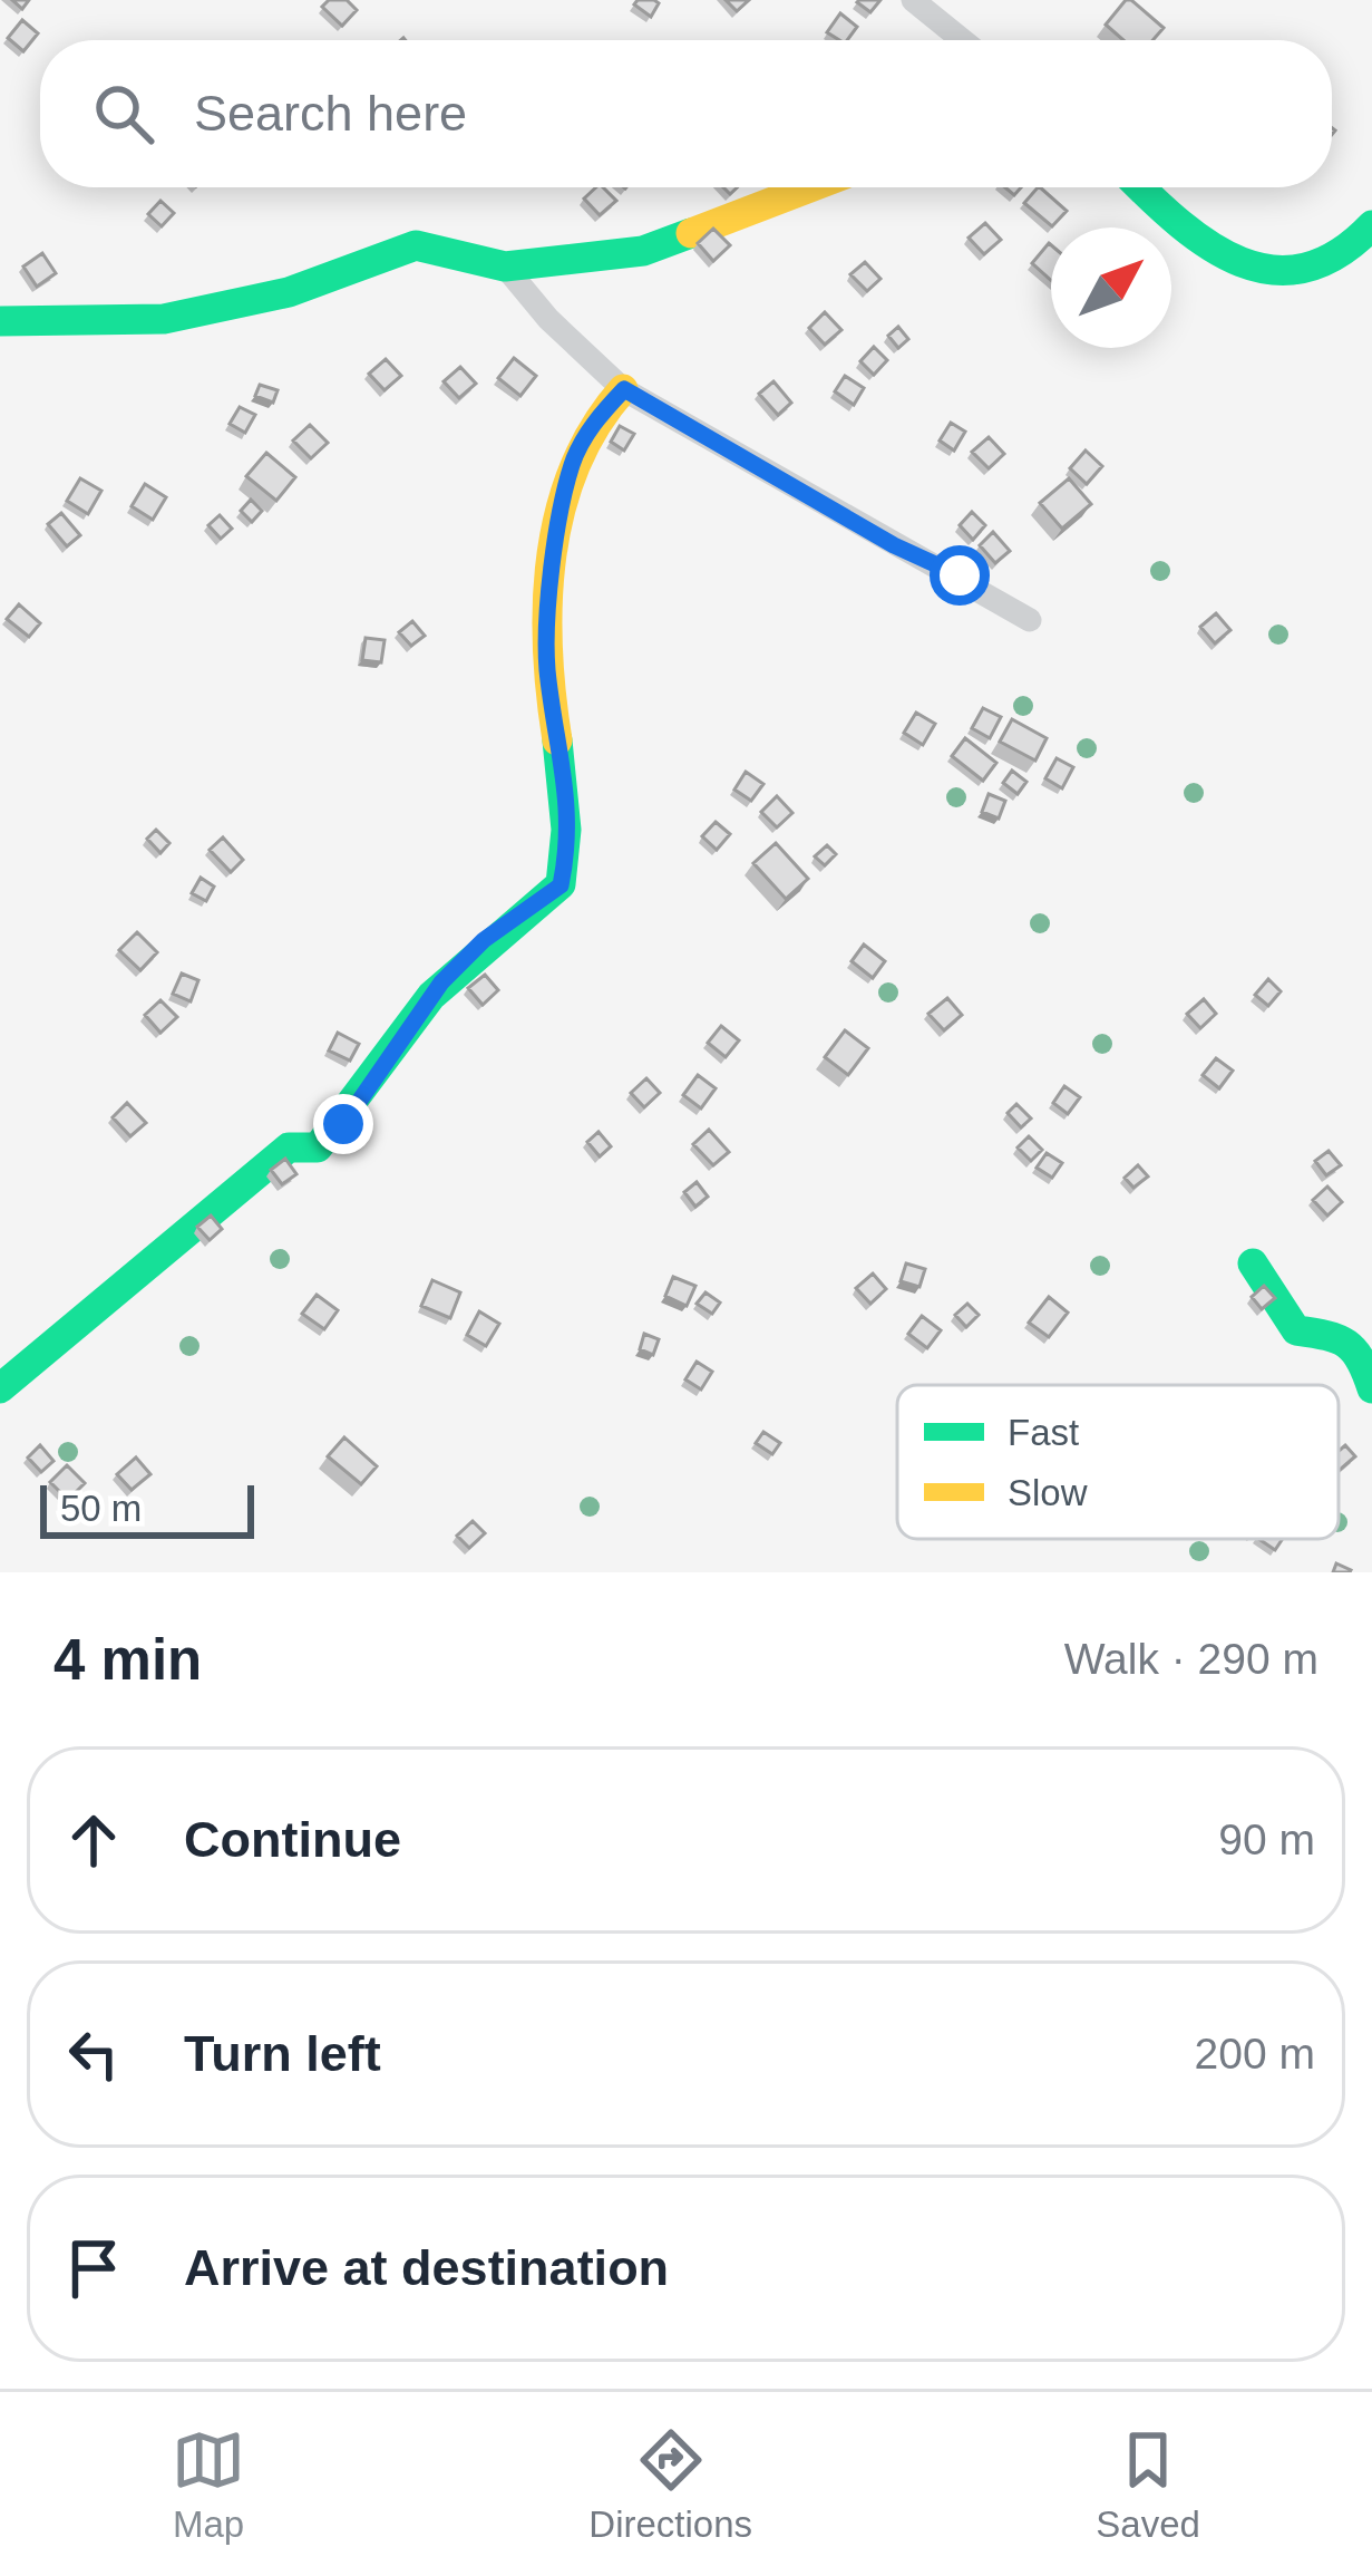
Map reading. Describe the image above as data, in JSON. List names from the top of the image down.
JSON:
{
  "legend": ["Fast", "Slow"],
  "scale_bar": "50 m",
  "north": "top right",
  "page": {
    "search": "Search here",
    "scale": "50 m",
    "heading": ["4 min", "Walk · 290 m"],
    "list": [
      ["Continue", "90 m"],
      ["Turn left", "200 m"],
      "Arrive at destination"
    ],
    "nav": ["Map", "Directions", "Saved"]
  }
}
